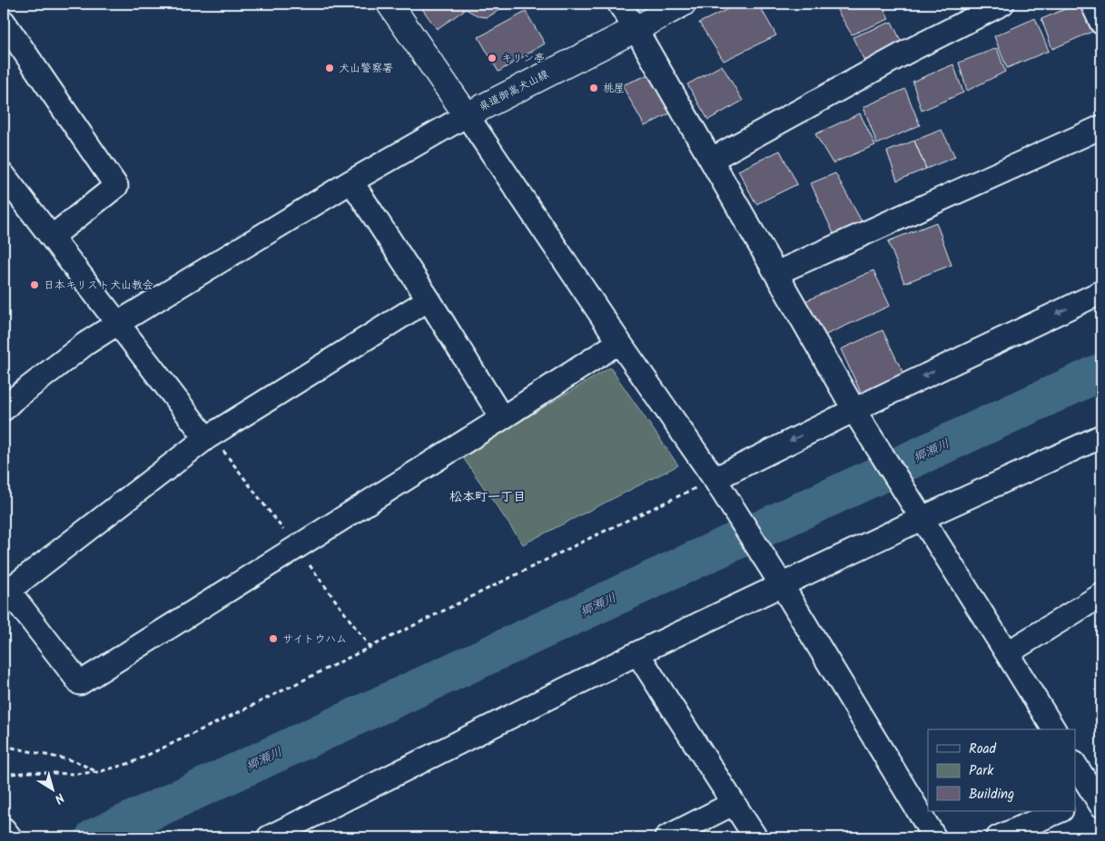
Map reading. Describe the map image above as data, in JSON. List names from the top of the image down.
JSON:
{
  "streets": {
    "main road": ["県道御嵩犬山線"]
  },
  "districts": ["松本町一丁目"],
  "water": ["郷瀬川"],
  "places": [
    "キリン亭",
    "犬山警察署",
    "桃屋",
    "日本キリスト犬山教会",
    "サイトウハム"
  ],
  "legend": ["Road", "Park", "Building"],
  "north": "bottom right"
}
